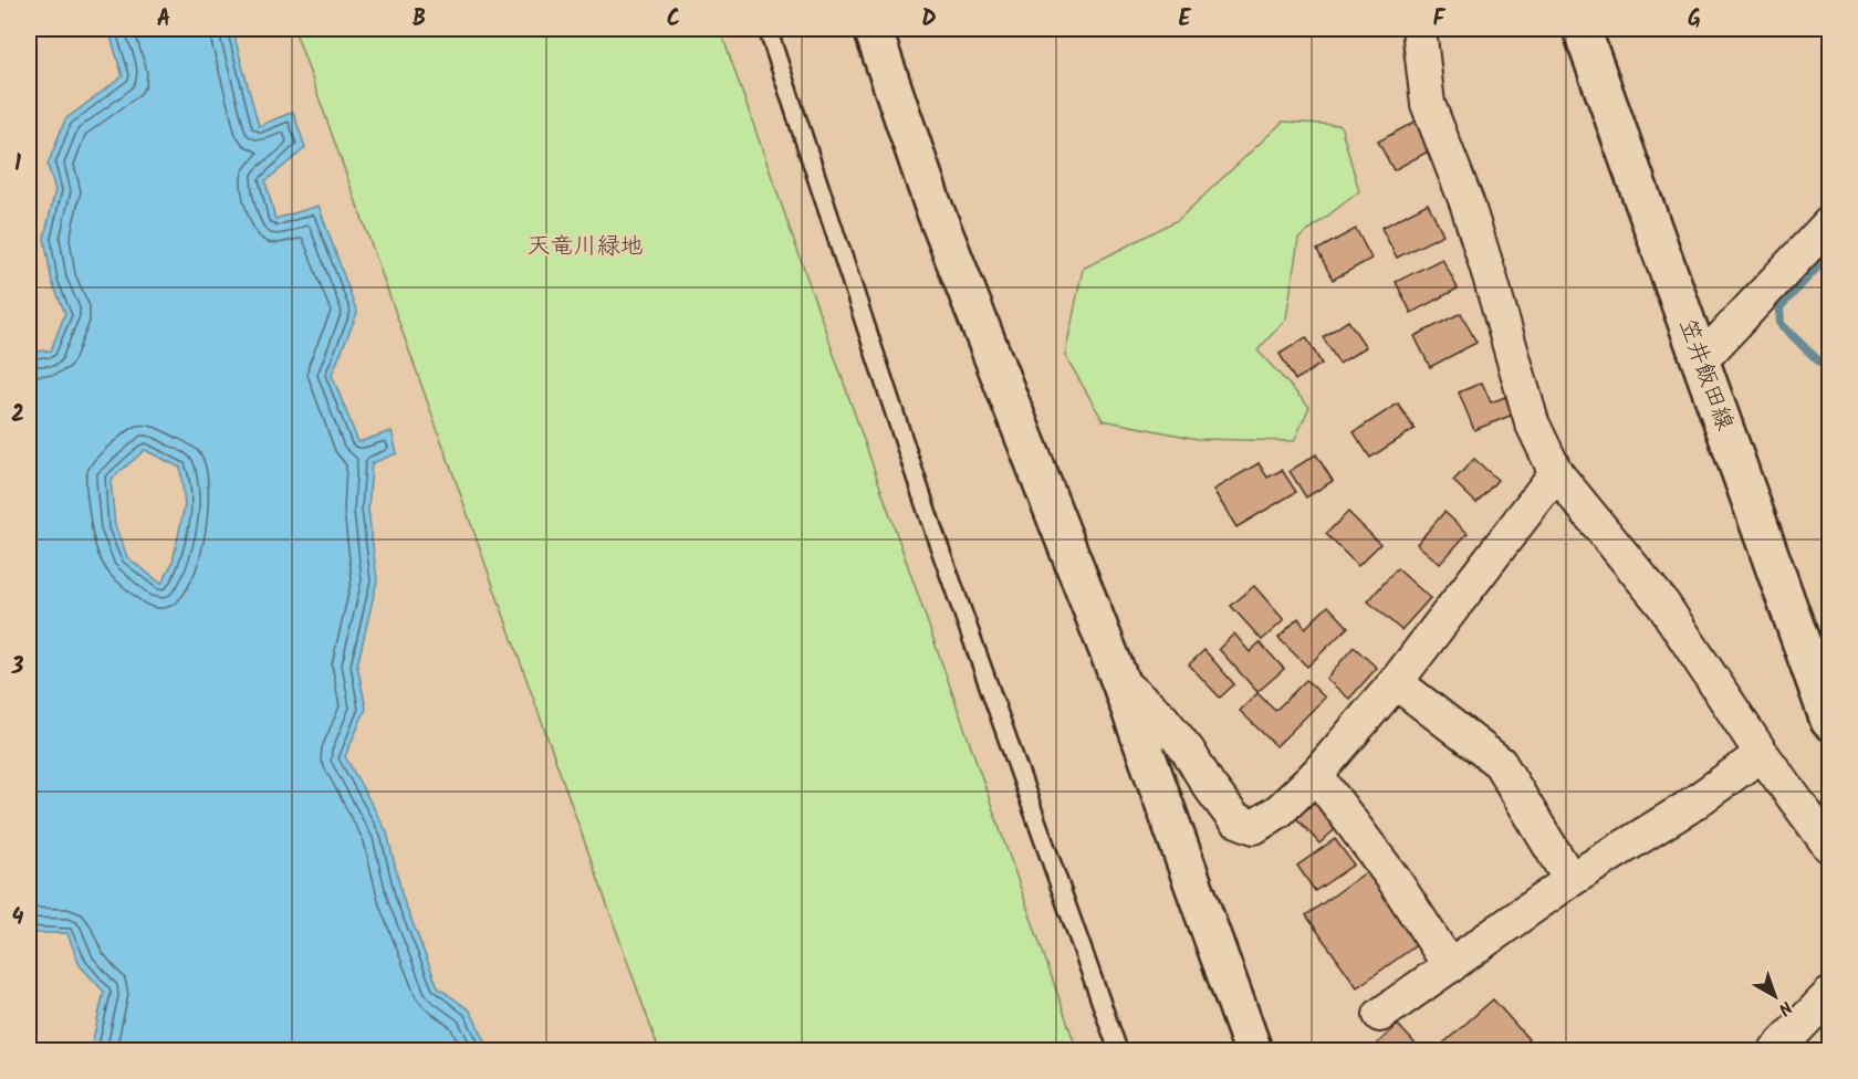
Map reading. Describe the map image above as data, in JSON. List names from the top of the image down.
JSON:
{
  "streets": {
    "street": ["笠井飯田線"]
  },
  "parks": ["天竜川緑地"],
  "north": "bottom right",
  "grid": {
    "columns": [
      "A",
      "B",
      "C",
      "D",
      "E",
      "F",
      "G"
    ],
    "rows": [
      "1",
      "2",
      "3",
      "4"
    ]
  }
}
